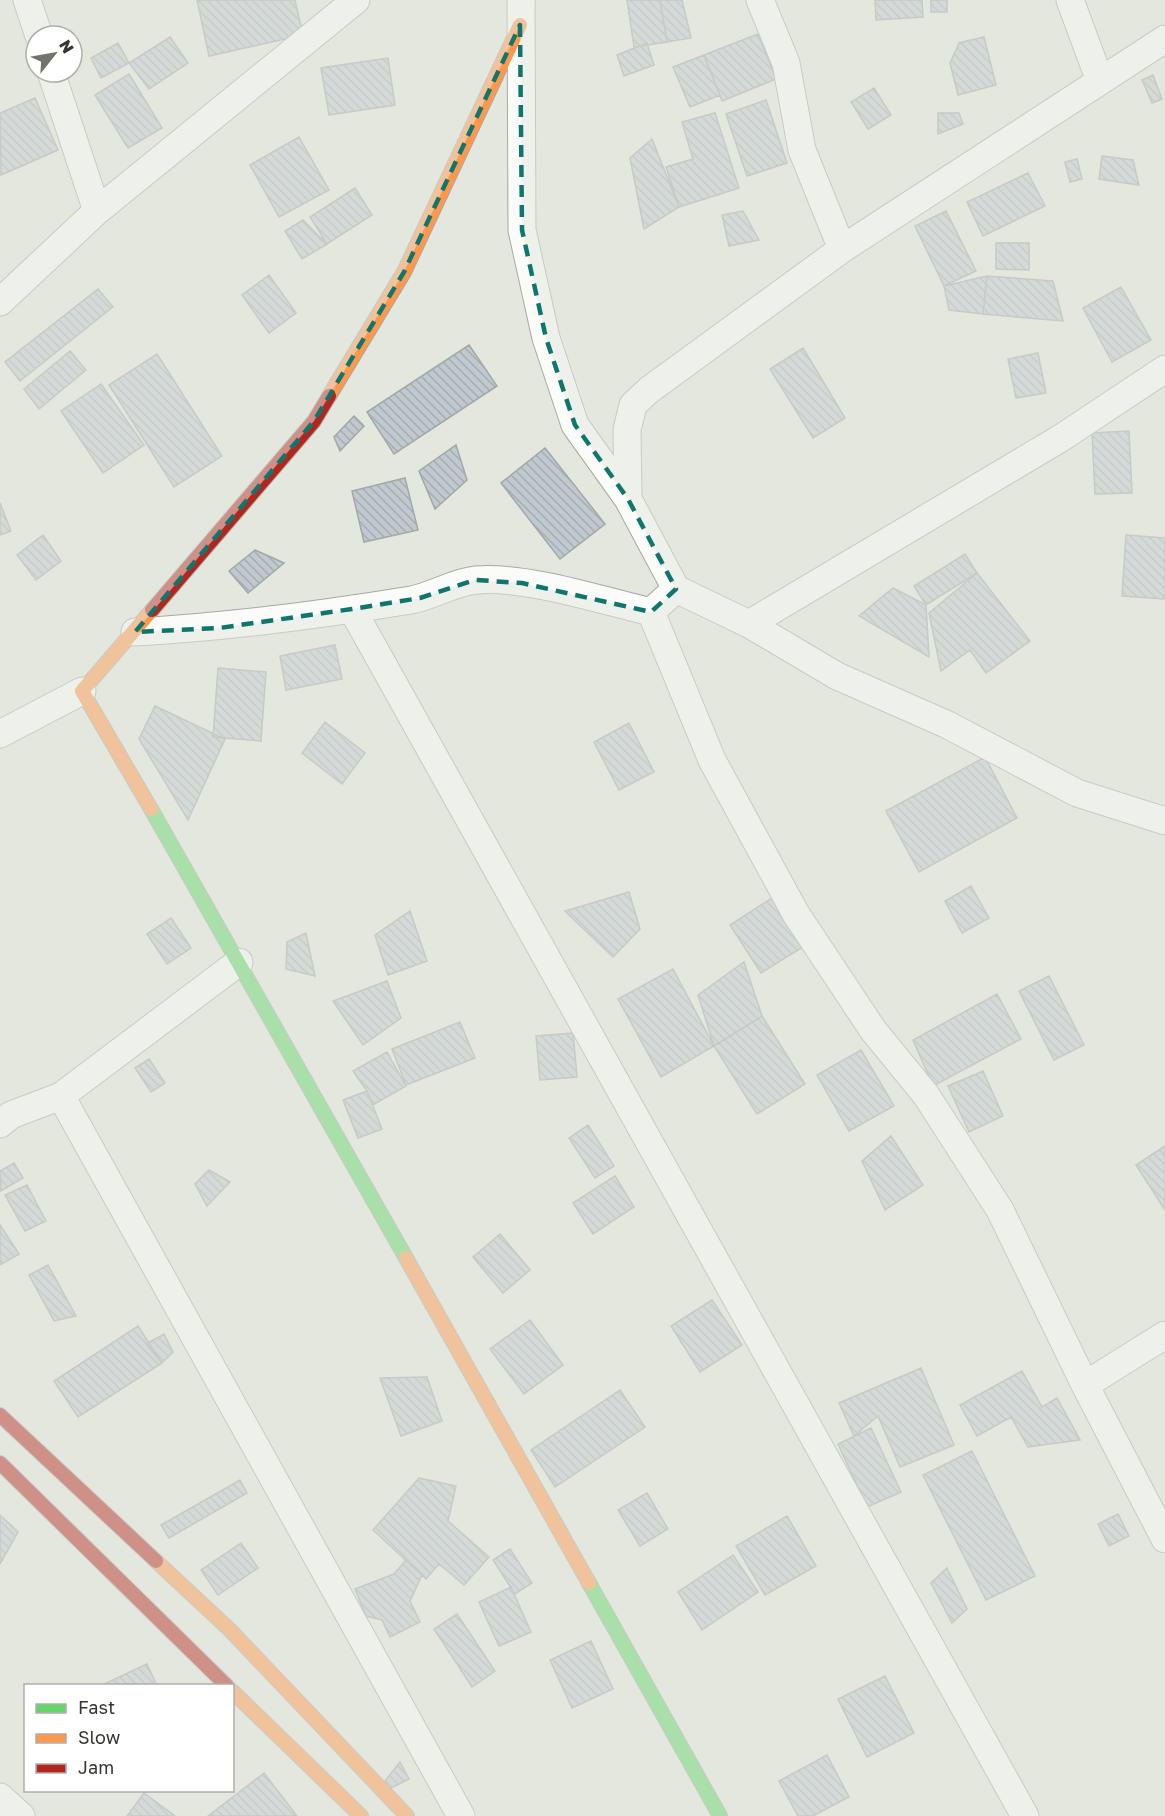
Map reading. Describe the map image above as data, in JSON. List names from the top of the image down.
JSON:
{
  "legend": ["Fast", "Slow", "Jam"],
  "north": "top right"
}
